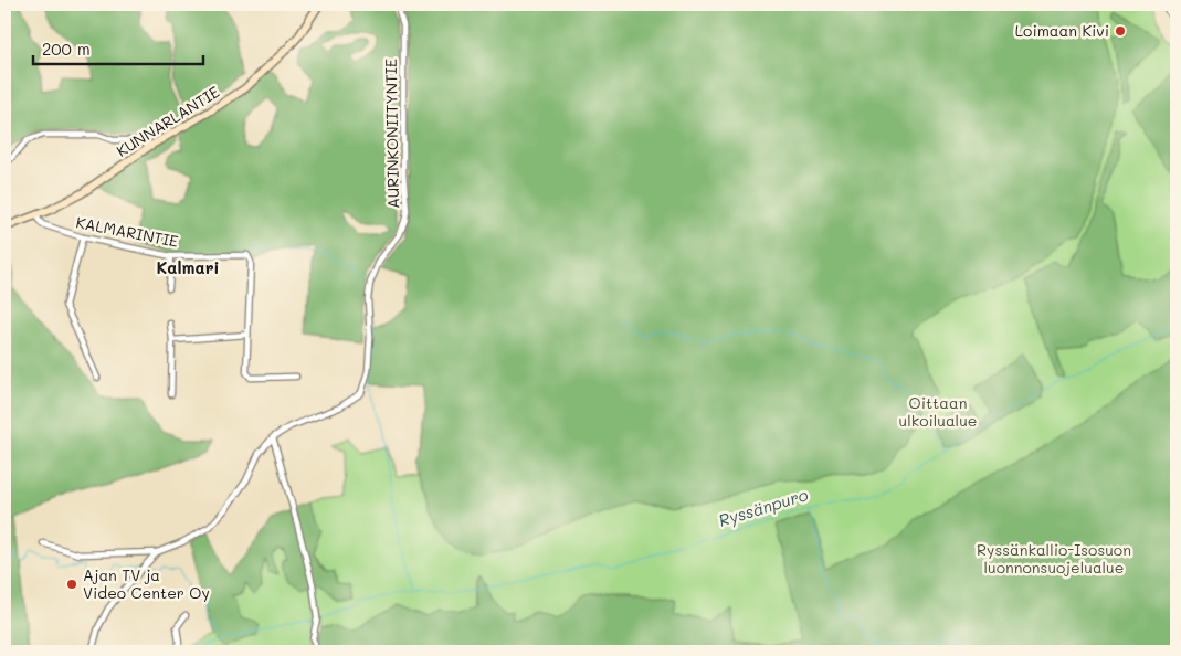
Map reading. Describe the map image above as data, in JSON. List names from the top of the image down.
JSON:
{
  "streets": {
    "main road": ["KUNNARLANTIE"],
    "street": ["AURINKONIITYNTIE", "KALMARINTIE"]
  },
  "crossings": [
    ["KUNNARLANTIE", "KALMARINTIE"]
  ],
  "districts": ["Kalmari"],
  "water": ["Ryssänpuro"],
  "parks": ["Oittaan ulkoilualue", "Ryssänkallio-Isosuon luonnonsuojelualue"],
  "places": ["Loimaan Kivi", "Ajan TV ja Video Center Oy"],
  "scale_bar": "200 m"
}
